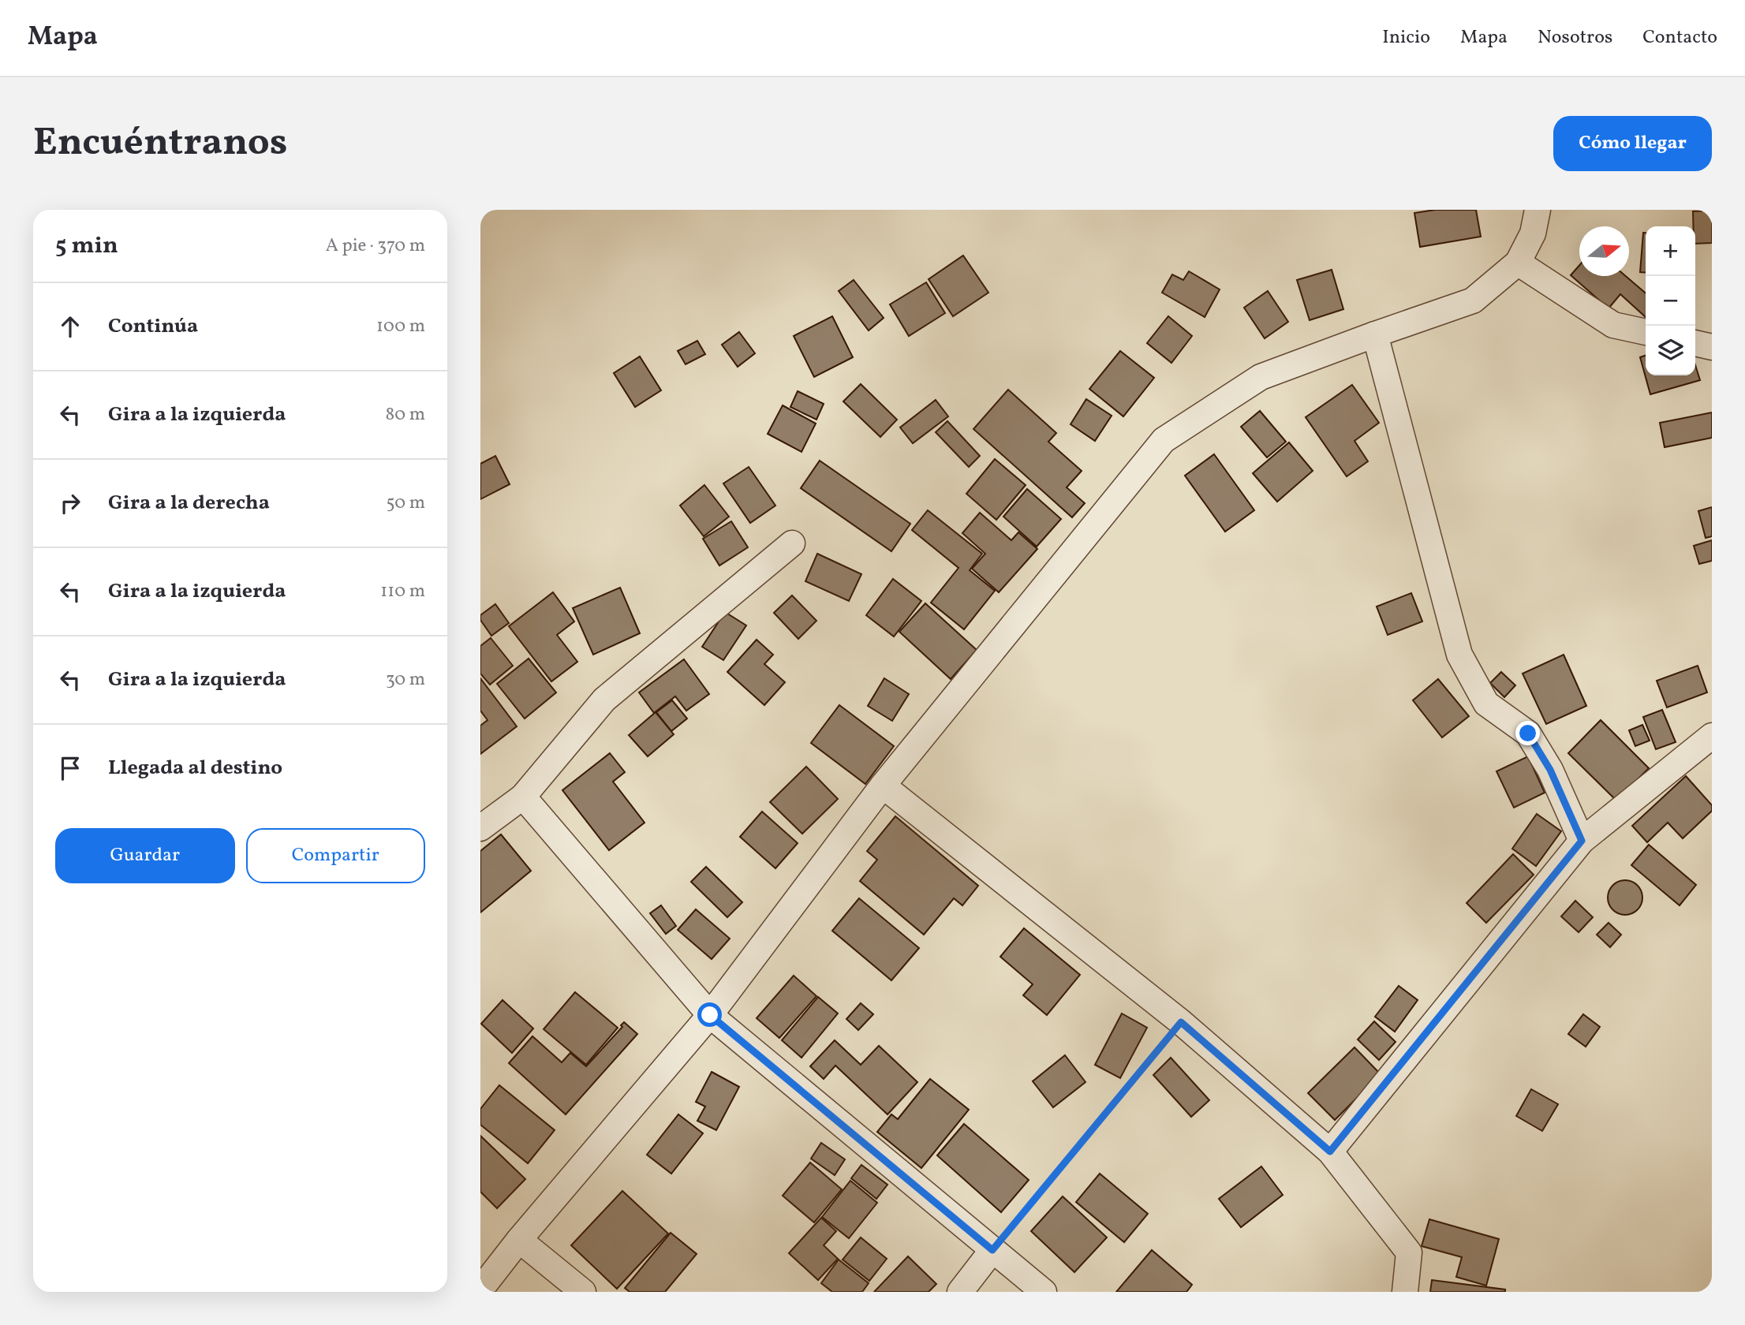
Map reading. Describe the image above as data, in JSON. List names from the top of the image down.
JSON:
{
  "north": "right",
  "page": {
    "header": "Mapa",
    "nav": [
      "Inicio",
      "Mapa",
      "Nosotros",
      "Contacto"
    ],
    "buttons": [
      "Cómo llegar",
      ["Guardar", "Compartir"]
    ],
    "title": "Encuéntranos",
    "heading": ["5 min", "A pie · 370 m"],
    "map_buttons": ["+", "−"],
    "list": [
      ["Continúa", "100 m"],
      ["Gira a la izquierda", "80 m"],
      ["Gira a la derecha", "50 m"],
      ["Gira a la izquierda", "110 m"],
      ["Gira a la izquierda", "30 m"],
      "Llegada al destino"
    ]
  }
}
